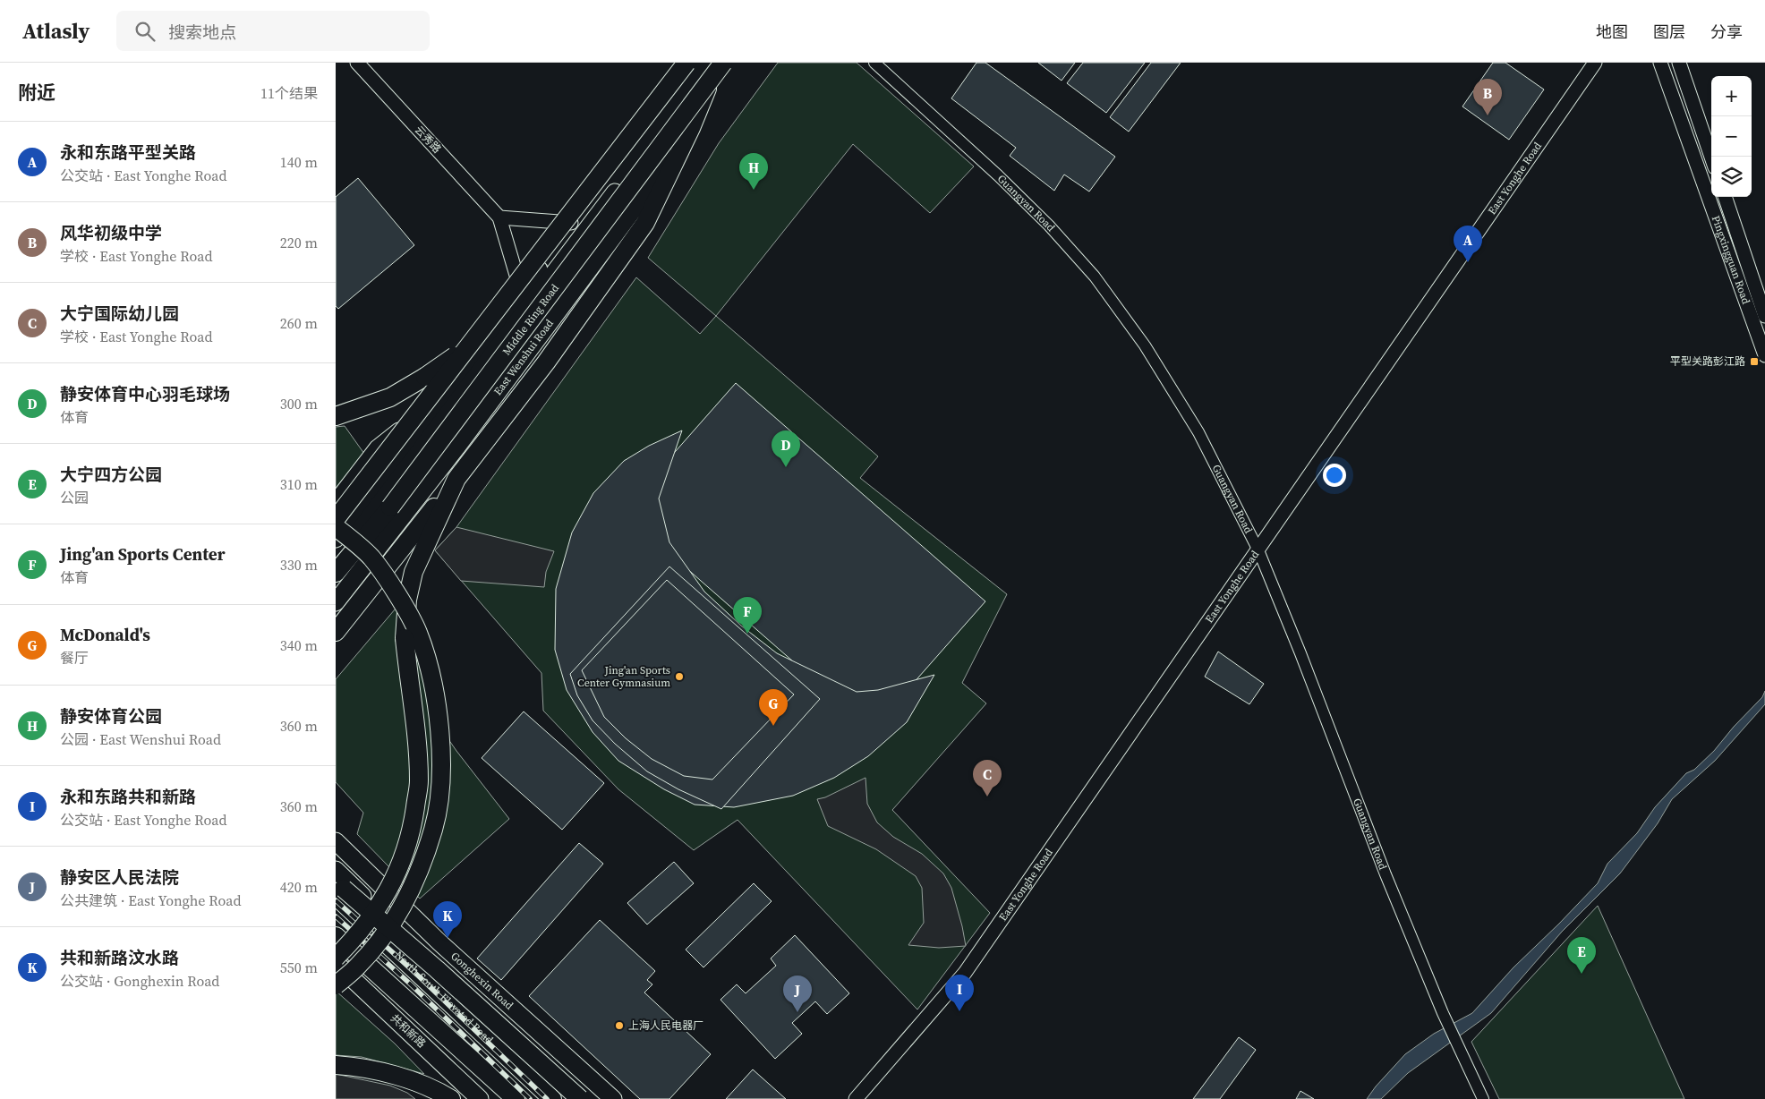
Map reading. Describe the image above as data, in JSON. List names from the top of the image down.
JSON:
{
  "streets": {
    "highway": ["Middle Ring Road", "North-South Elevated Road"],
    "main road": ["East Wenshui Road", "Gonghexin Road", "共和新路"],
    "street": [
      "云秀路",
      "East Yonghe Road",
      "Guangyan Road",
      "Pingxingguan Road"
    ]
  },
  "crossings": [
    ["East Yonghe Road", "Guangyan Road"],
    ["Middle Ring Road", "East Wenshui Road"]
  ],
  "places": {
    "transit": ["平型关路彭江路"],
    "other": ["Jing'an Sports Center Gymnasium", "上海人民电器厂"]
  },
  "page": {
    "header": "Atlasly",
    "search": "搜索地点",
    "nav": ["地图", "图层", "分享"],
    "heading": ["附近", "11个结果"],
    "map_buttons": ["+", "−"],
    "pins": [
      "B",
      "H",
      "A",
      "D",
      "F",
      "G",
      "C",
      "K",
      "E",
      "I",
      "J"
    ],
    "list": [
      {
        "mark": "A",
        "name": "永和东路平型关路",
        "note": "公交站 · East Yonghe Road",
        "value": "140 m"
      },
      {
        "mark": "B",
        "name": "风华初级中学",
        "note": "学校 · East Yonghe Road",
        "value": "220 m"
      },
      {
        "mark": "C",
        "name": "大宁国际幼儿园",
        "note": "学校 · East Yonghe Road",
        "value": "260 m"
      },
      {
        "mark": "D",
        "name": "静安体育中心羽毛球场",
        "note": "体育",
        "value": "300 m"
      },
      {
        "mark": "E",
        "name": "大宁四方公园",
        "note": "公园",
        "value": "310 m"
      },
      {
        "mark": "F",
        "name": "Jing'an Sports Center",
        "note": "体育",
        "value": "330 m"
      },
      {
        "mark": "G",
        "name": "McDonald's",
        "note": "餐厅",
        "value": "340 m"
      },
      {
        "mark": "H",
        "name": "静安体育公园",
        "note": "公园 · East Wenshui Road",
        "value": "360 m"
      },
      {
        "mark": "I",
        "name": "永和东路共和新路",
        "note": "公交站 · East Yonghe Road",
        "value": "360 m"
      },
      {
        "mark": "J",
        "name": "静安区人民法院",
        "note": "公共建筑 · East Yonghe Road",
        "value": "420 m"
      },
      {
        "mark": "K",
        "name": "共和新路汶水路",
        "note": "公交站 · Gonghexin Road",
        "value": "550 m"
      }
    ]
  }
}
